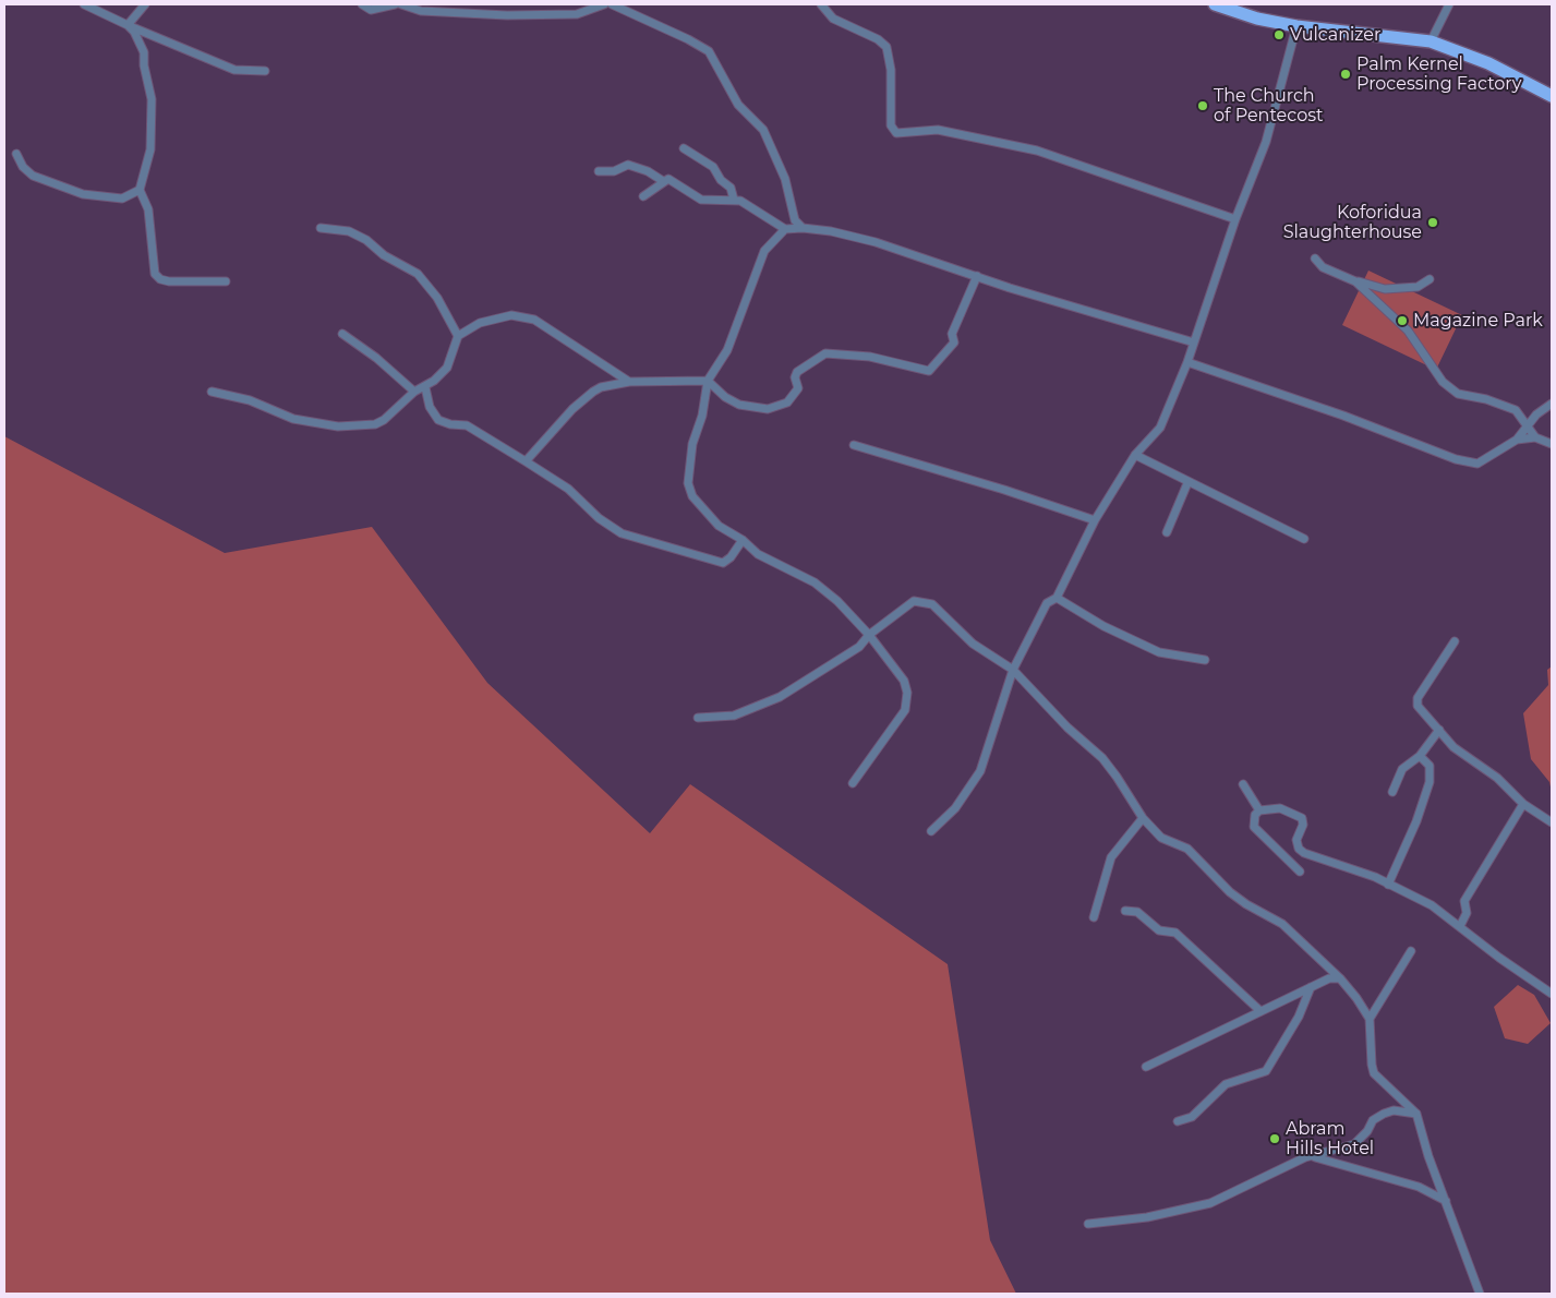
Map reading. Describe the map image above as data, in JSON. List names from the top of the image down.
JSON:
{
  "places": [
    "Vulcanizer",
    "Palm Kernel Processing Factory",
    "The Church of Pentecost",
    "Koforidua Slaughterhouse",
    "Magazine Park",
    "Abram Hills Hotel"
  ]
}
